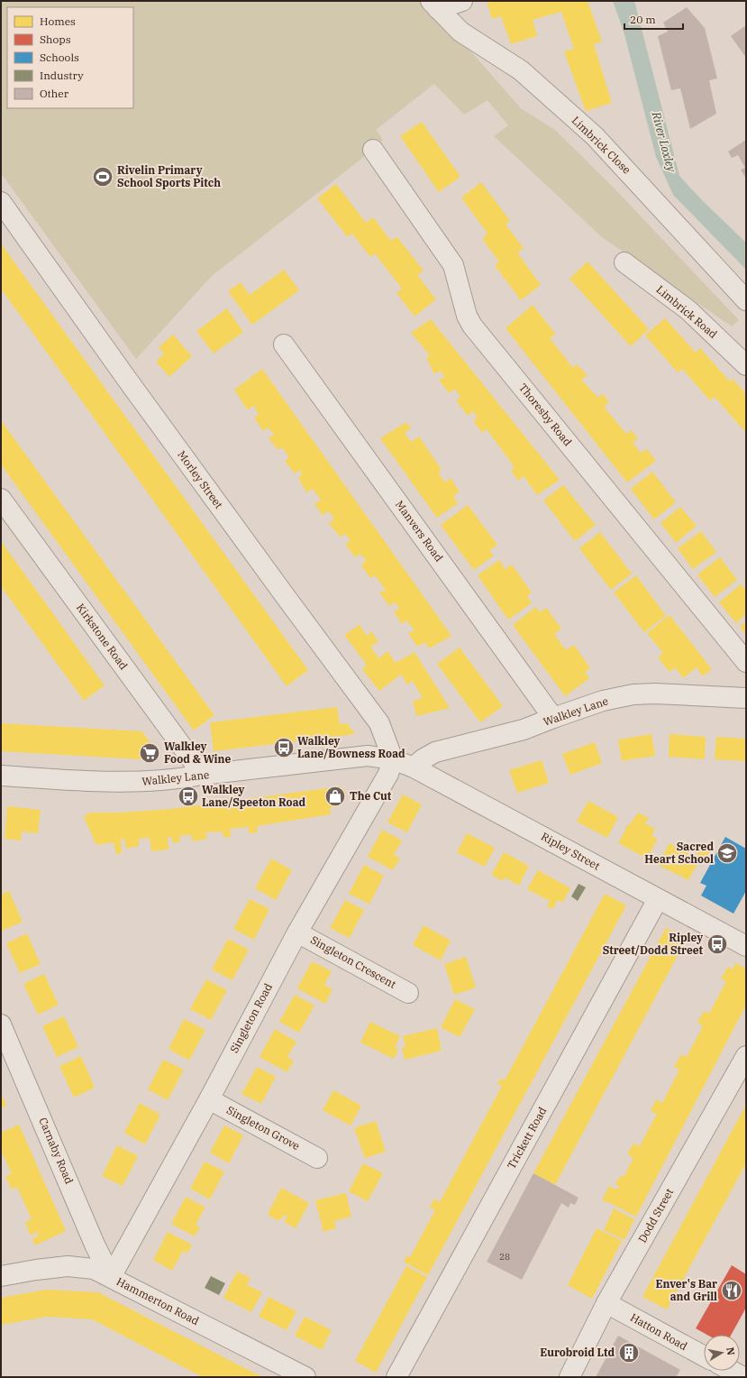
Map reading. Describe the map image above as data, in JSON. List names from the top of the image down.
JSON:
{
  "streets": {
    "street": [
      "Limbrick Close",
      "Limbrick Road",
      "Thoresby Road",
      "Morley Street",
      "Manvers Road",
      "Kirkstone Road",
      "Walkley Lane",
      "Ripley Street",
      "Singleton Crescent",
      "Singleton Road",
      "Singleton Grove",
      "Trickett Road",
      "Carnaby Road",
      "Dodd Street",
      "Hammerton Road",
      "Hatton Road"
    ]
  },
  "crossings": [
    ["Morley Street", "Walkley Lane"],
    ["Morley Street", "Ripley Street"],
    ["Morley Street", "Singleton Road"],
    ["Manvers Road", "Walkley Lane"],
    ["Kirkstone Road", "Walkley Lane"],
    ["Walkley Lane", "Ripley Street"],
    ["Walkley Lane", "Singleton Road"],
    ["Ripley Street", "Singleton Road"],
    ["Ripley Street", "Trickett Road"],
    ["Singleton Crescent", "Singleton Road"],
    ["Singleton Road", "Singleton Grove"],
    ["Singleton Road", "Carnaby Road"],
    ["Singleton Road", "Hammerton Road"],
    ["Carnaby Road", "Hammerton Road"],
    ["Dodd Street", "Hatton Road"]
  ],
  "water": ["River Loxley"],
  "places": {
    "sports": ["Rivelin Primary School Sports Pitch"],
    "bus stop": ["Walkley Lane/Bowness Road", "Walkley Lane/Speeton Road", "Ripley Street/Dodd Street"],
    "supermarket": ["Walkley Food & Wine"],
    "shop": ["The Cut"],
    "school or university": ["Sacred Heart School"],
    "restaurant": ["Enver's Bar and Grill"],
    "building": ["Eurobroid Ltd"]
  },
  "house_numbers": ["28"],
  "legend": [
    "Homes",
    "Shops",
    "Schools",
    "Industry",
    "Other"
  ],
  "scale_bar": "20 m",
  "north": "right"
}
